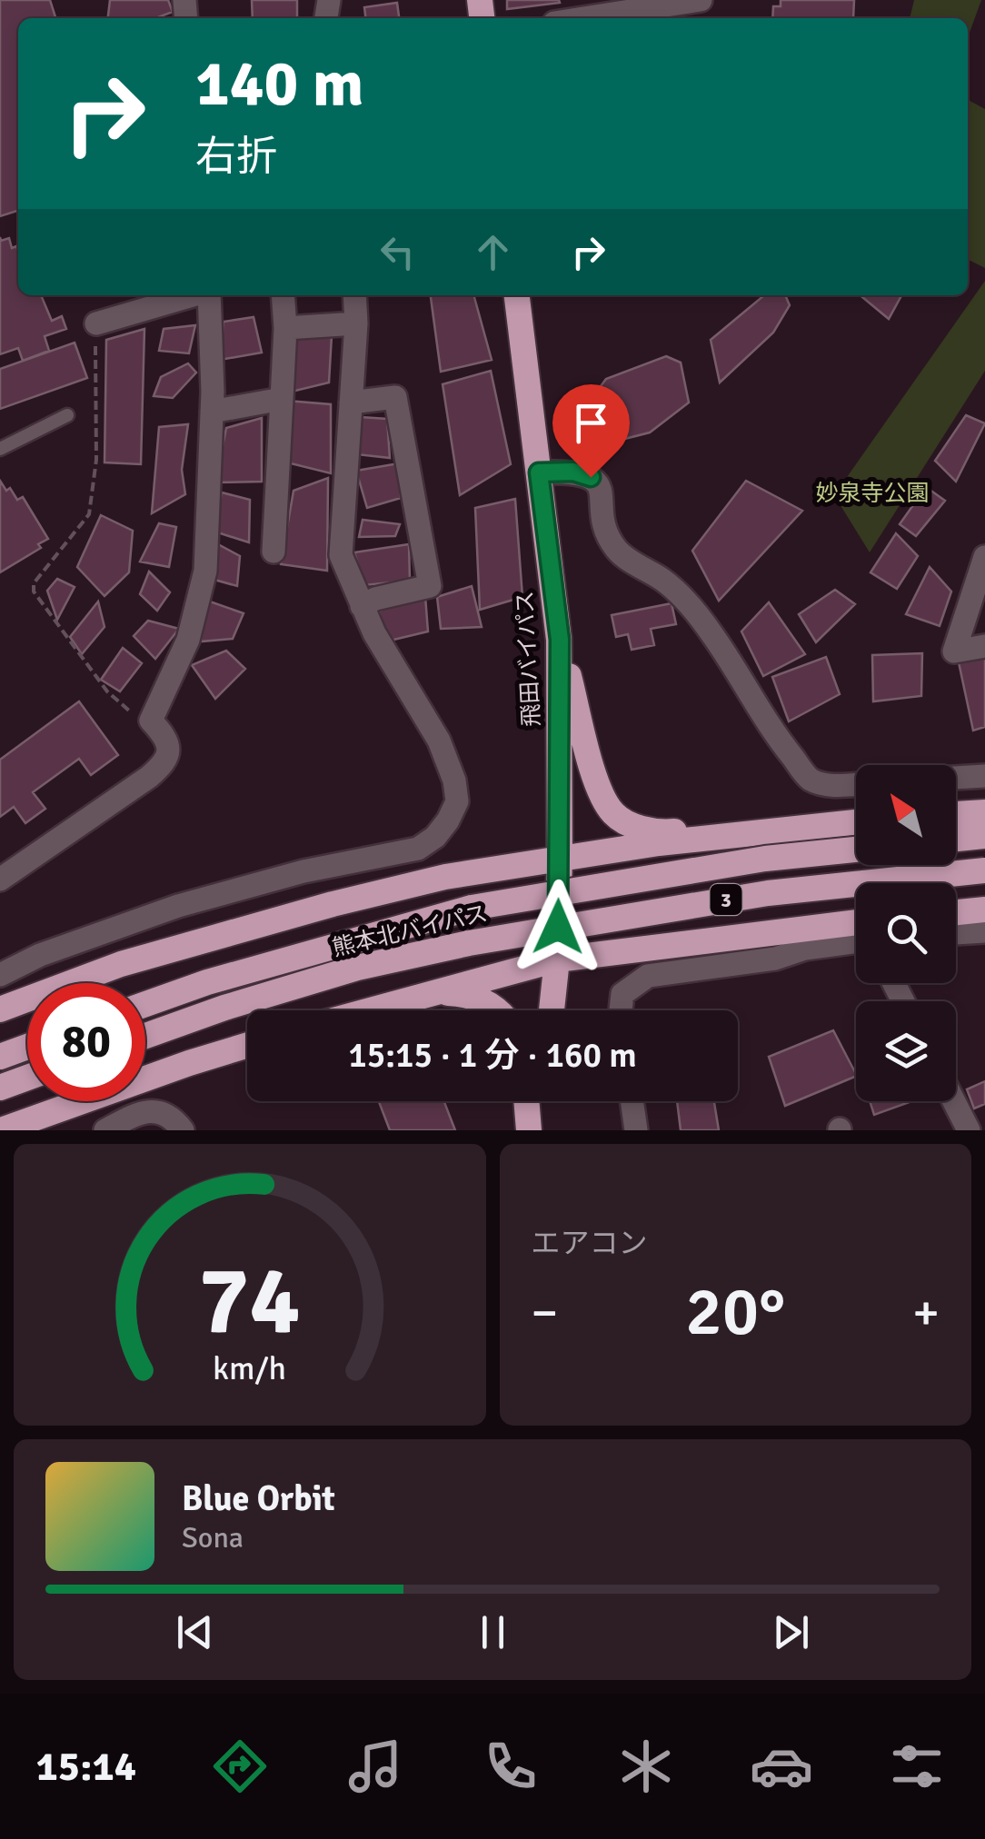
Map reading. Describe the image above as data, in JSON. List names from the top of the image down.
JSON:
{
  "streets": {
    "highway": ["飛田バイパス", "3", "熊本北バイパス"]
  },
  "crossings": [
    ["飛田バイパス", "3"]
  ],
  "parks": ["妙泉寺公園"],
  "north": "top left",
  "page": {
    "turn": ["140 m", "右折"],
    "limit": "80",
    "trip": "15:15 · 1 分 · 160 m",
    "tile": "エアコン",
    "heat": ["−", "20°", "+"],
    "song": ["Blue Orbit", "Sona"],
    "tabs": "15:14",
    "gauge": ["74", "km/h"]
  }
}
